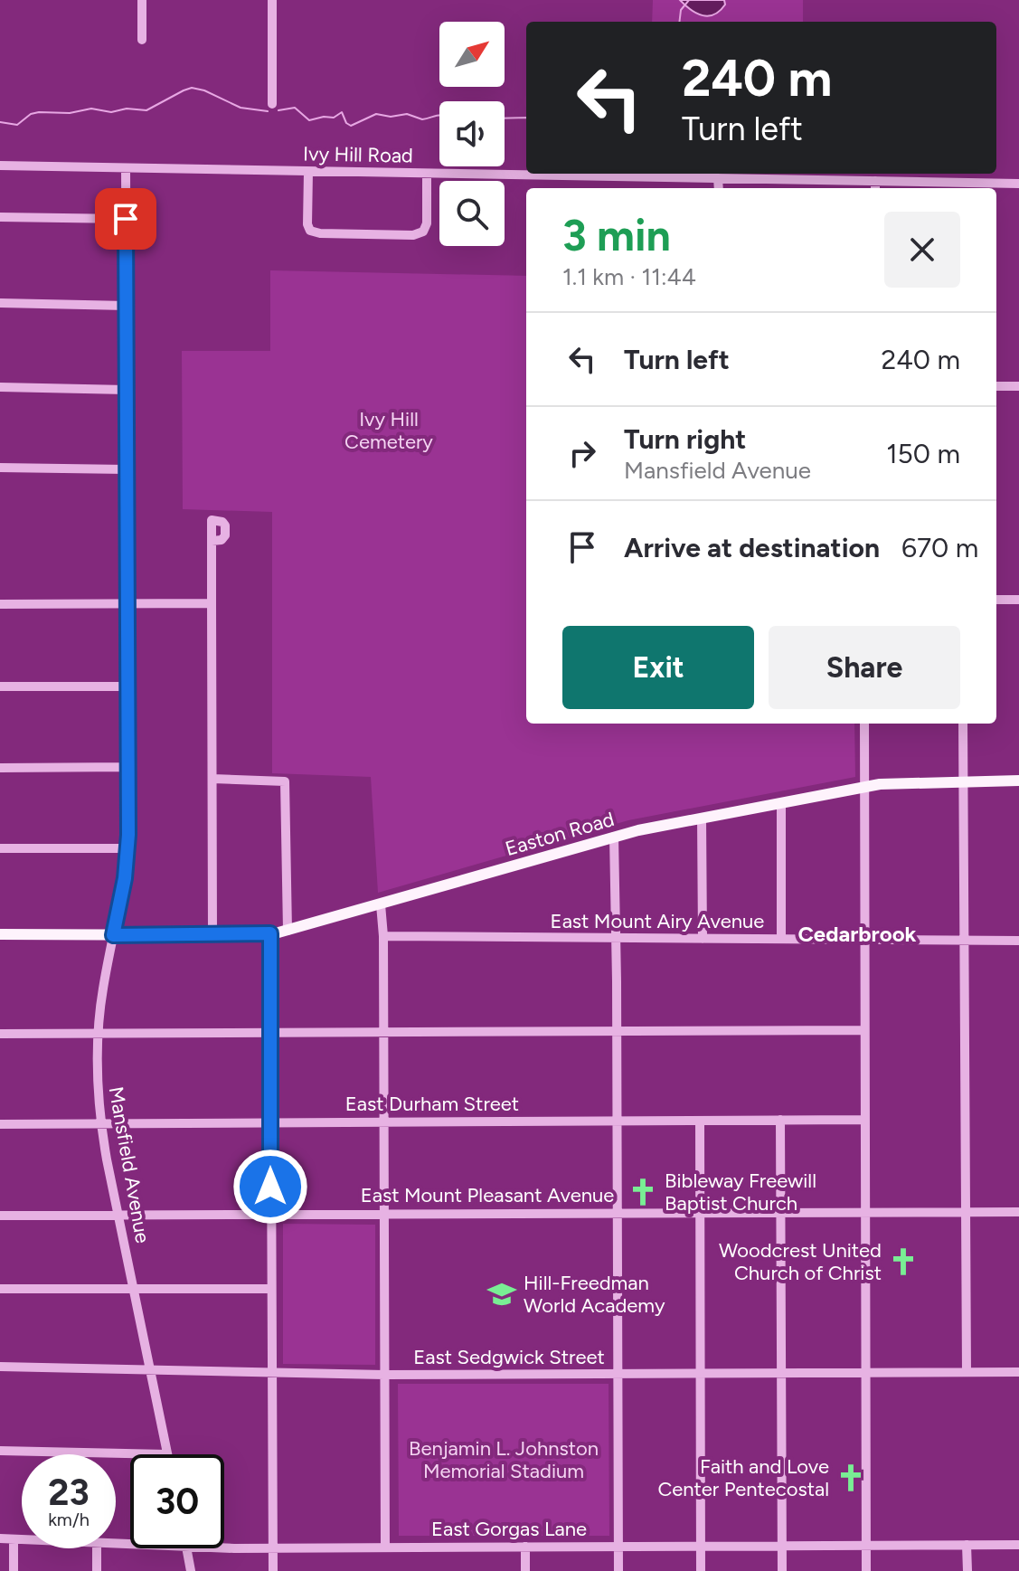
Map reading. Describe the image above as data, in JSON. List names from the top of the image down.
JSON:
{
  "streets": {
    "main road": ["Easton Road"],
    "street": [
      "Ivy Hill Road",
      "East Mount Airy Avenue",
      "East Durham Street",
      "Mansfield Avenue",
      "East Mount Pleasant Avenue",
      "East Sedgwick Street",
      "East Gorgas Lane"
    ]
  },
  "crossings": [
    ["Ivy Hill Road", "Mansfield Avenue"],
    ["East Durham Street", "Mansfield Avenue"],
    ["Mansfield Avenue", "East Mount Pleasant Avenue"],
    ["Mansfield Avenue", "East Sedgwick Street"]
  ],
  "districts": ["Cedarbrook"],
  "parks": ["Ivy Hill Cemetery", "Benjamin L. Johnston Memorial Stadium"],
  "places": {
    "church": ["Bibleway Freewill Baptist Church", "Woodcrest United Church of Christ", "Faith and Love Center Pentecostal"],
    "school or university": ["Hill-Freedman World Academy"]
  },
  "north": "top right",
  "page": {
    "turn": ["240 m", "Turn left"],
    "heading": ["3 min", "1.1 km · 11:44"],
    "list": [
      {
        "name": "Turn left",
        "value": "240 m"
      },
      {
        "name": "Turn right",
        "note": "Mansfield Avenue",
        "value": "150 m"
      },
      {
        "name": "Arrive at destination",
        "value": "670 m"
      }
    ],
    "buttons": ["Exit", "Share"],
    "speed": "23 km/h",
    "limit": "30"
  }
}
